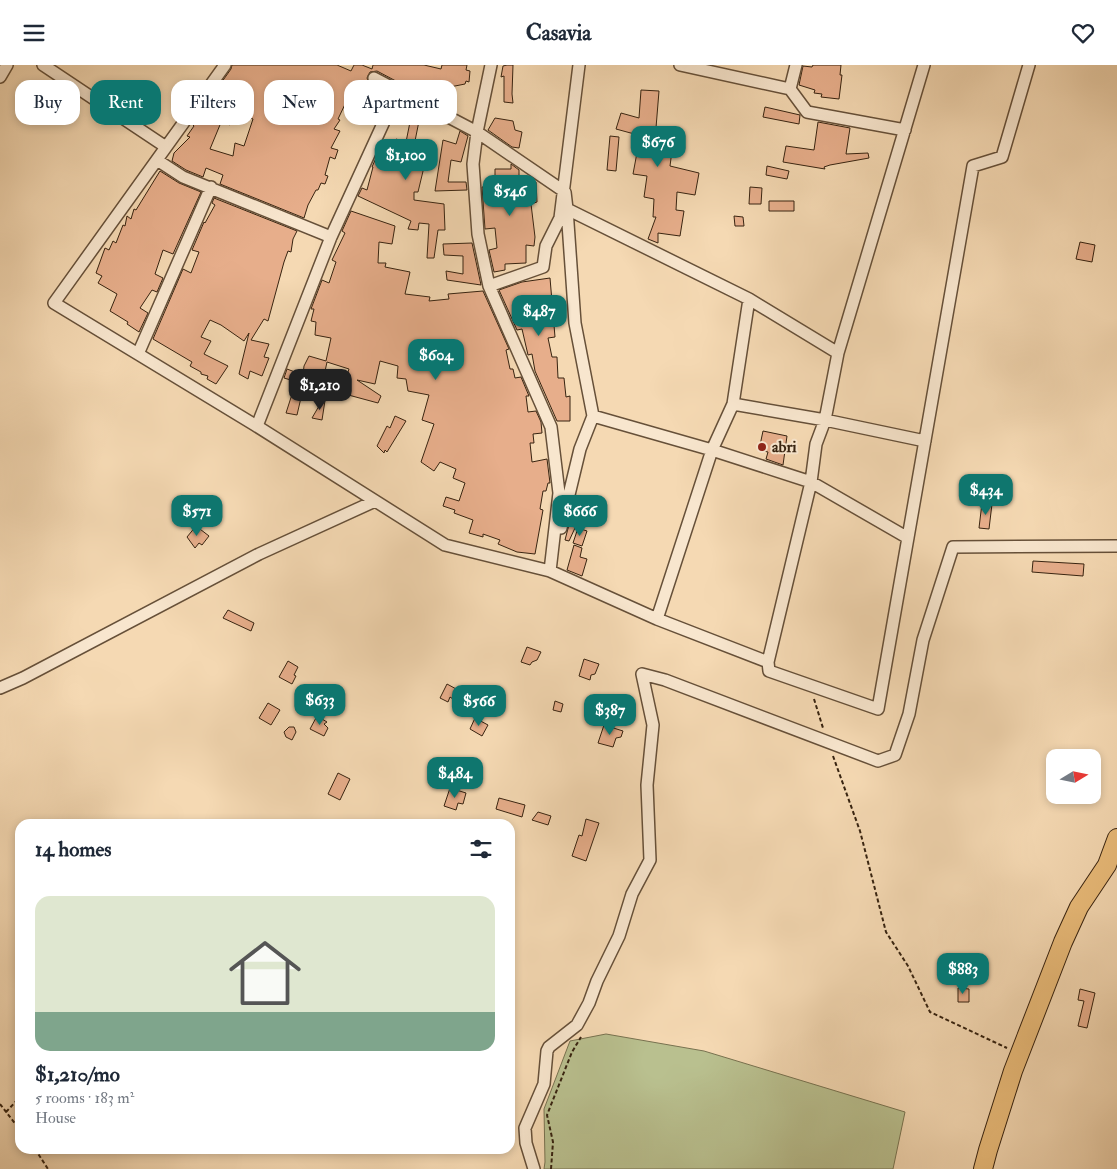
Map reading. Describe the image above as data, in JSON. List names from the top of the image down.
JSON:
{
  "places": ["abri"],
  "north": "right",
  "page": {
    "header": "Casavia",
    "chip": [
      "Buy",
      "Rent",
      "Filters",
      "New",
      "Apartment"
    ],
    "price": [
      "$676",
      "$1,100",
      "$546",
      "$487",
      "$604",
      "$1,210",
      "$434",
      "$571",
      "$666",
      "$633",
      "$566",
      "$387",
      "$484",
      "$883"
    ],
    "heading": "14 homes",
    "list": [
      {
        "name": "$1,210/mo",
        "note": "5 rooms · 183 m² · House"
      }
    ]
  }
}
